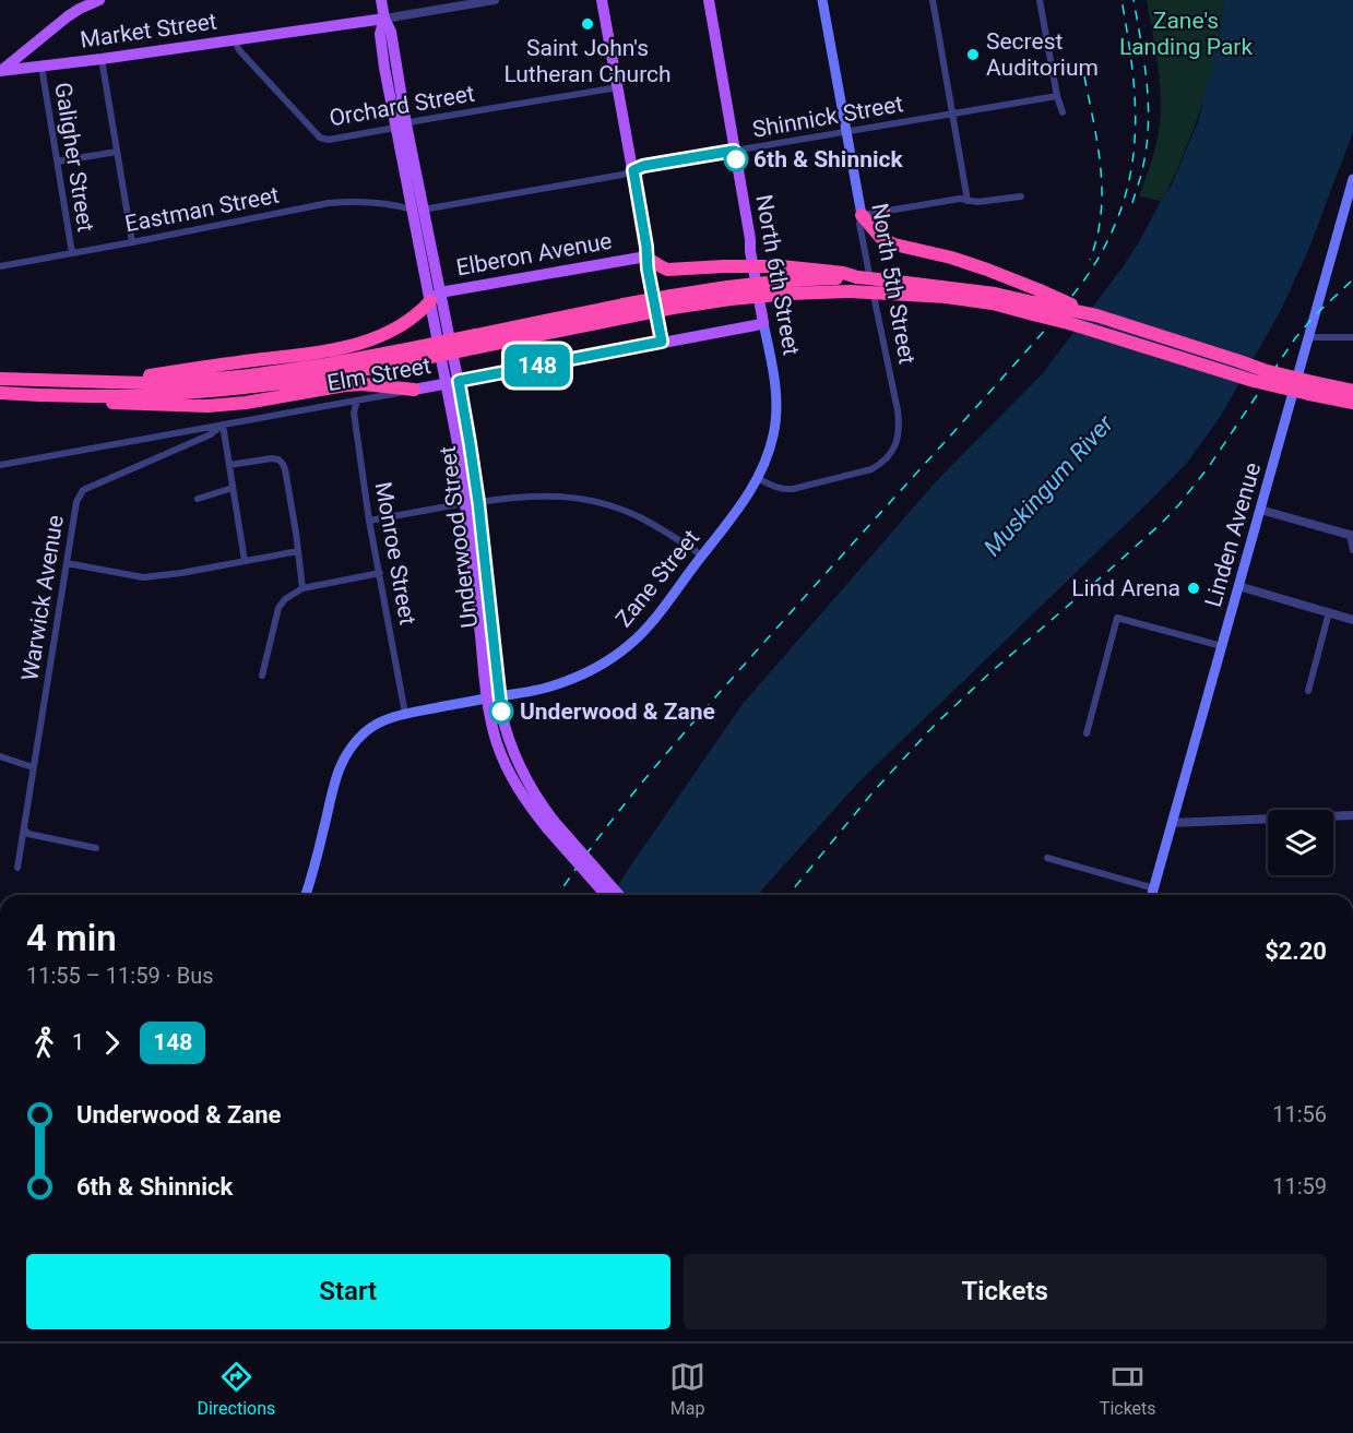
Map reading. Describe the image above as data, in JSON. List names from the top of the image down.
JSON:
{
  "streets": {
    "main road": [
      "Market Street",
      "Elberon Avenue",
      "North 6th Street",
      "North 5th Street",
      "Elm Street",
      "Linden Avenue",
      "Underwood Street",
      "Zane Street"
    ],
    "street": [
      "Orchard Street",
      "Shinnick Street",
      "Galigher Street",
      "Eastman Street",
      "Monroe Street",
      "Warwick Avenue"
    ]
  },
  "crossings": [
    ["Market Street", "Orchard Street"],
    ["Market Street", "Galigher Street"],
    ["Market Street", "Underwood Street"],
    ["Orchard Street", "Underwood Street"],
    ["Shinnick Street", "Eastman Street"],
    ["Shinnick Street", "North 6th Street"],
    ["Shinnick Street", "North 5th Street"],
    ["Shinnick Street", "Underwood Street"],
    ["Galigher Street", "Eastman Street"],
    ["Eastman Street", "Underwood Street"],
    ["Elberon Avenue", "Underwood Street"],
    ["North 6th Street", "North 5th Street"],
    ["North 6th Street", "Elm Street"],
    ["North 6th Street", "Zane Street"],
    ["North 5th Street", "Zane Street"],
    ["Elm Street", "Underwood Street"],
    ["Elm Street", "Monroe Street"],
    ["Elm Street", "Warwick Avenue"],
    ["Underwood Street", "Zane Street"],
    ["Monroe Street", "Zane Street"]
  ],
  "water": ["Muskingum River"],
  "parks": ["Zane's Landing Park"],
  "places": [
    "Saint John's Lutheran Church",
    "Secrest Auditorium",
    "6th & Shinnick",
    "Lind Arena",
    "Underwood & Zane"
  ],
  "lines": ["bus line 148"],
  "page": {
    "on_map": "148",
    "heading": ["4 min", "11:55 – 11:59 · Bus", "$2.20"],
    "legs": ["1", "148"],
    "list": [
      {
        "name": "Underwood & Zane",
        "value": "11:56"
      },
      {
        "name": "6th & Shinnick",
        "value": "11:59"
      }
    ],
    "buttons": ["Start", "Tickets"],
    "tabs": ["Directions", "Map", "Tickets"]
  }
}
